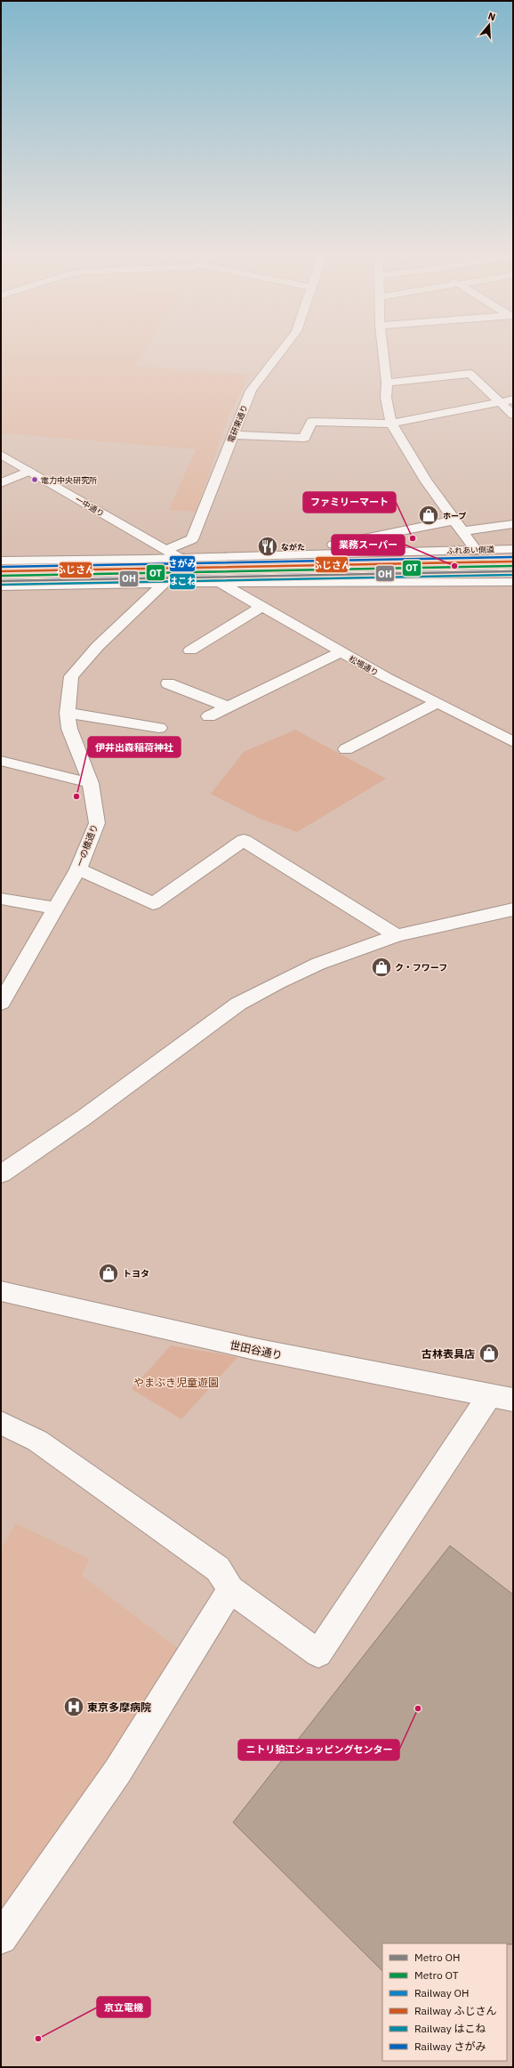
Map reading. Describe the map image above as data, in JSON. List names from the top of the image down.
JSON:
{
  "streets": {
    "street": [
      "電研東通り",
      "一中通り",
      "ふれあい側道",
      "松場通り",
      "一の橋通り",
      "世田谷通り"
    ]
  },
  "crossings": [
    ["電研東通り", "一中通り"],
    ["一中通り", "ふれあい側道"]
  ],
  "parks": ["やまぶき児童遊園"],
  "places": {
    "other": [
      "電力中央研究所",
      "ファミリーマート",
      "業務スーパー",
      "伊井出森稲荷神社",
      "ニトリ狛江ショッピングセンター",
      "京立電機"
    ],
    "shop": [
      "ホープ",
      "ク・フワーフ",
      "トヨタ",
      "古林表具店"
    ],
    "restaurant": ["ながた"],
    "hospital": ["東京多摩病院"]
  },
  "lines": [
    "rail line さがみ",
    "rail line ふじさん",
    "metro line OT",
    "rail line OH",
    "metro line OH",
    "rail line はこね"
  ],
  "legend": [
    "Metro OH",
    "Metro OT",
    "Railway OH",
    "Railway ふじさん",
    "Railway はこね",
    "Railway さがみ"
  ],
  "north": "top"
}
